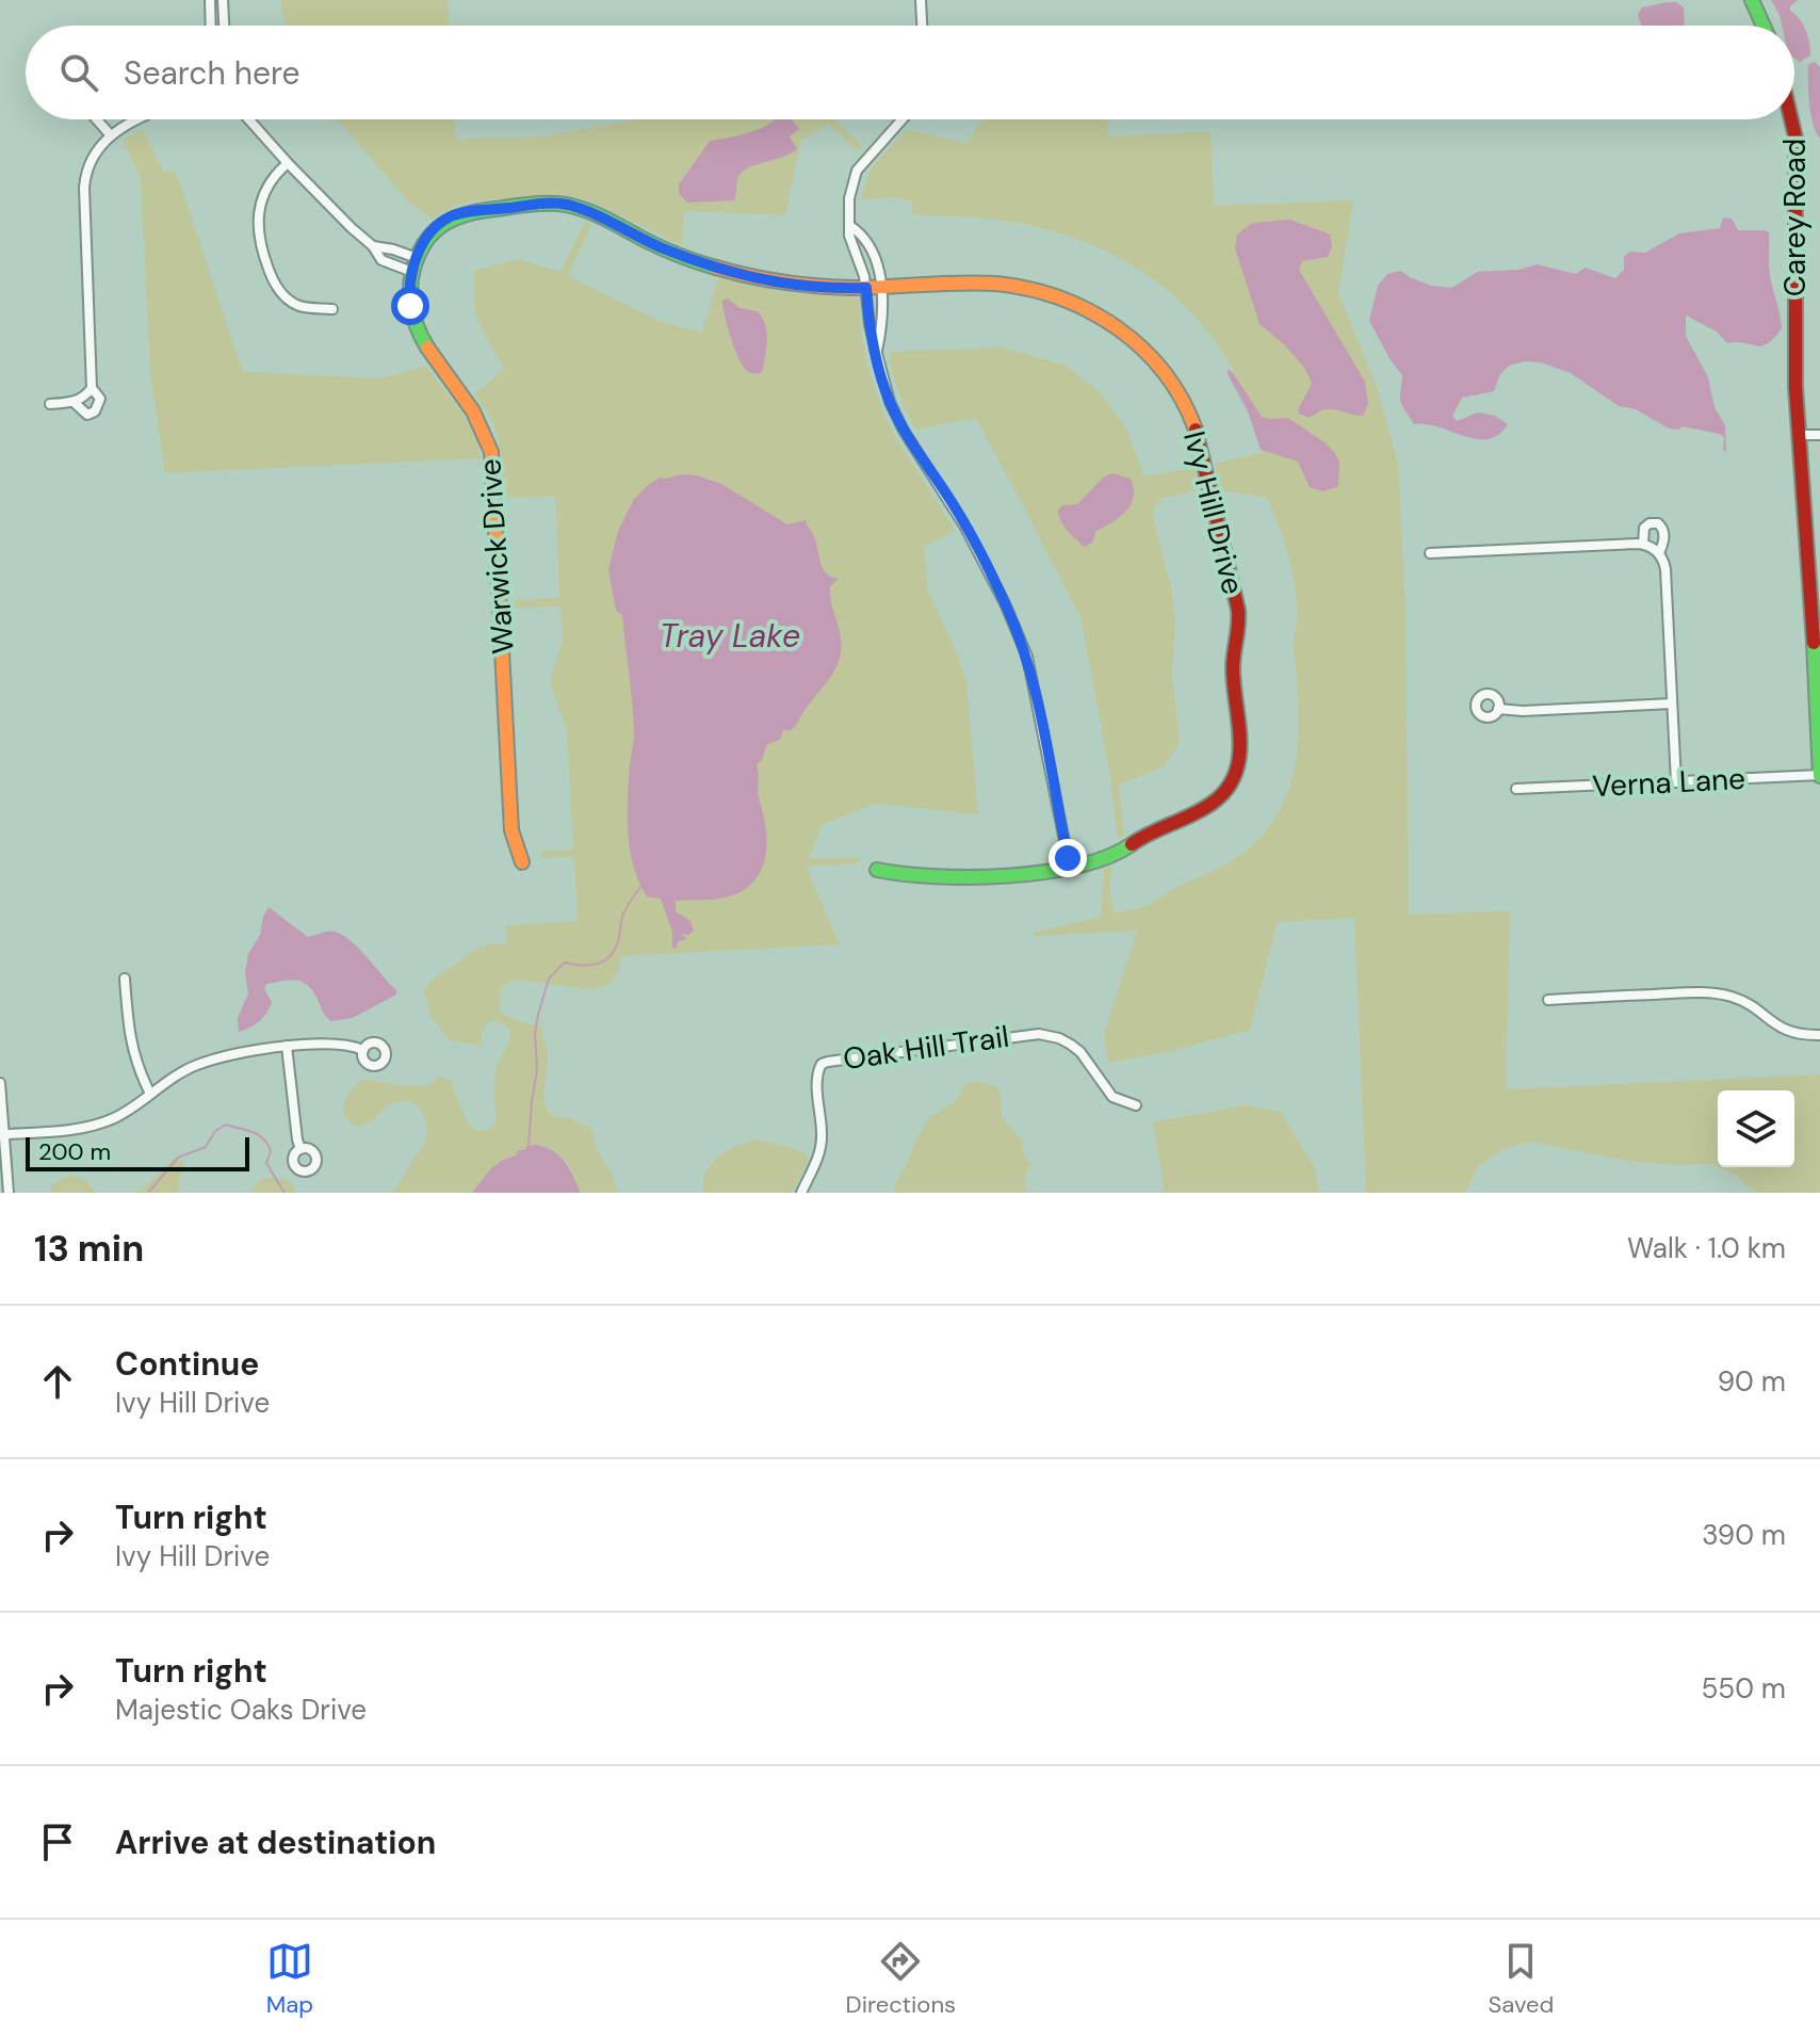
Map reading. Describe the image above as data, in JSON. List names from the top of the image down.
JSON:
{
  "streets": {
    "street": [
      "Carey Road",
      "Ivy Hill Drive",
      "Warwick Drive",
      "Verna Lane",
      "Oak Hill Trail"
    ]
  },
  "crossings": [
    ["Carey Road", "Verna Lane"],
    ["Ivy Hill Drive", "Warwick Drive"]
  ],
  "water": ["Tray Lake"],
  "scale_bar": "200 m",
  "page": {
    "search": "Search here",
    "scale": "200 m",
    "heading": ["13 min", "Walk · 1.0 km"],
    "list": [
      ["Continue", "Ivy Hill Drive", "90 m"],
      ["Turn right", "Ivy Hill Drive", "390 m"],
      ["Turn right", "Majestic Oaks Drive", "550 m"],
      "Arrive at destination"
    ],
    "nav": ["Map", "Directions", "Saved"]
  }
}
